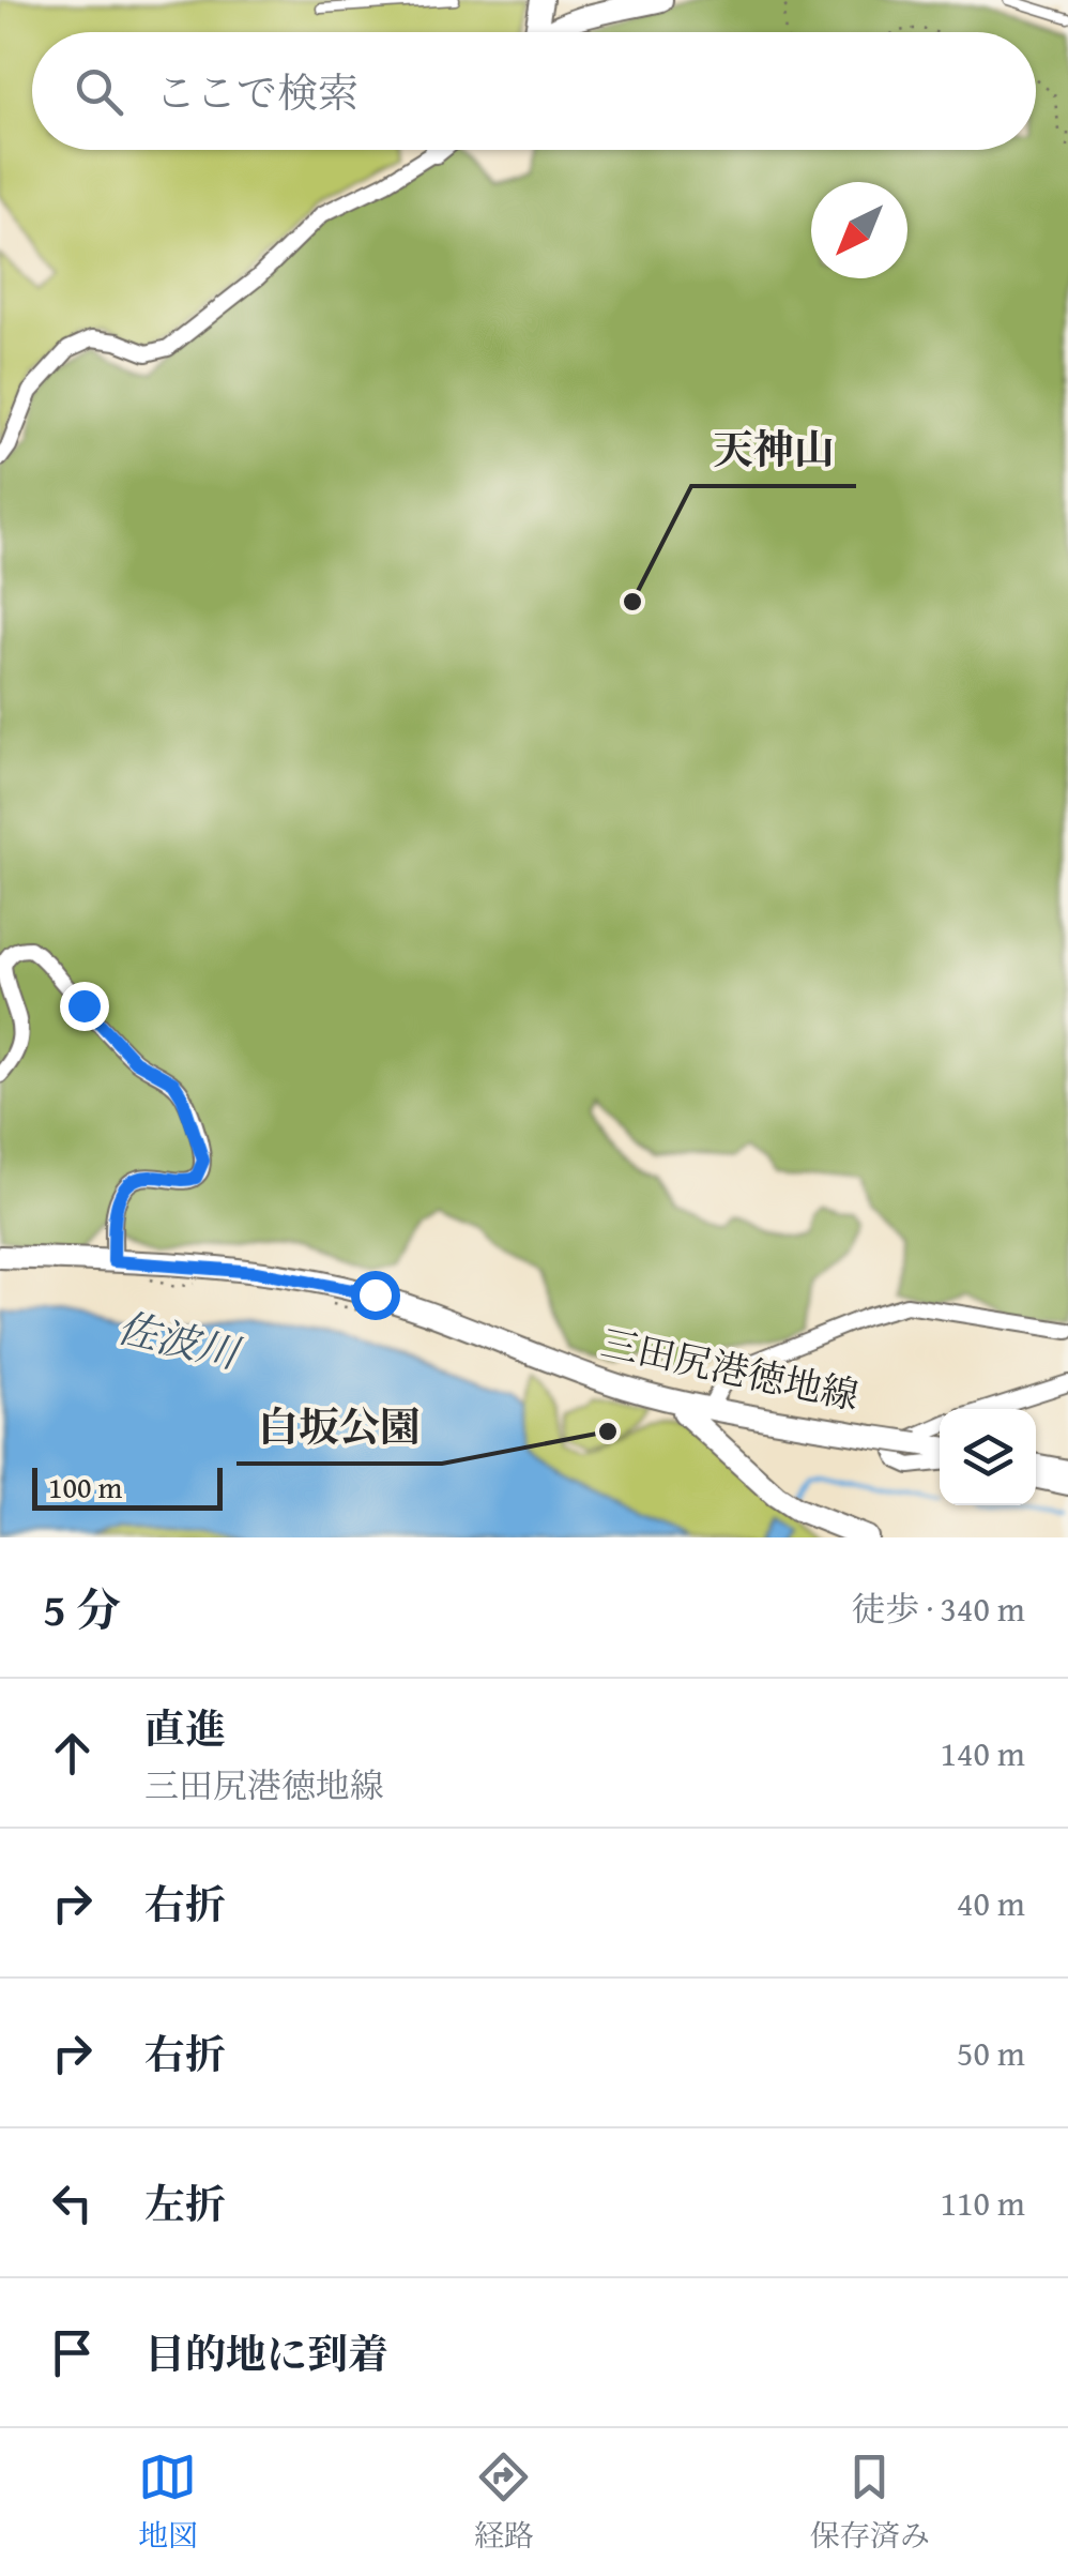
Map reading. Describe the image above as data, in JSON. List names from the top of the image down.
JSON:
{
  "streets": {
    "main road": ["三田尻港徳地線"]
  },
  "water": ["佐波川"],
  "places": ["天神山", "白坂公園"],
  "scale_bar": "100 m",
  "north": "bottom left",
  "page": {
    "search": "ここで検索",
    "scale": "100 m",
    "heading": ["5 分", "徒歩 · 340 m"],
    "list": [
      ["直進", "三田尻港徳地線", "140 m"],
      ["右折", "40 m"],
      ["右折", "50 m"],
      ["左折", "110 m"],
      "目的地に到着"
    ],
    "nav": ["地図", "経路", "保存済み"]
  }
}
